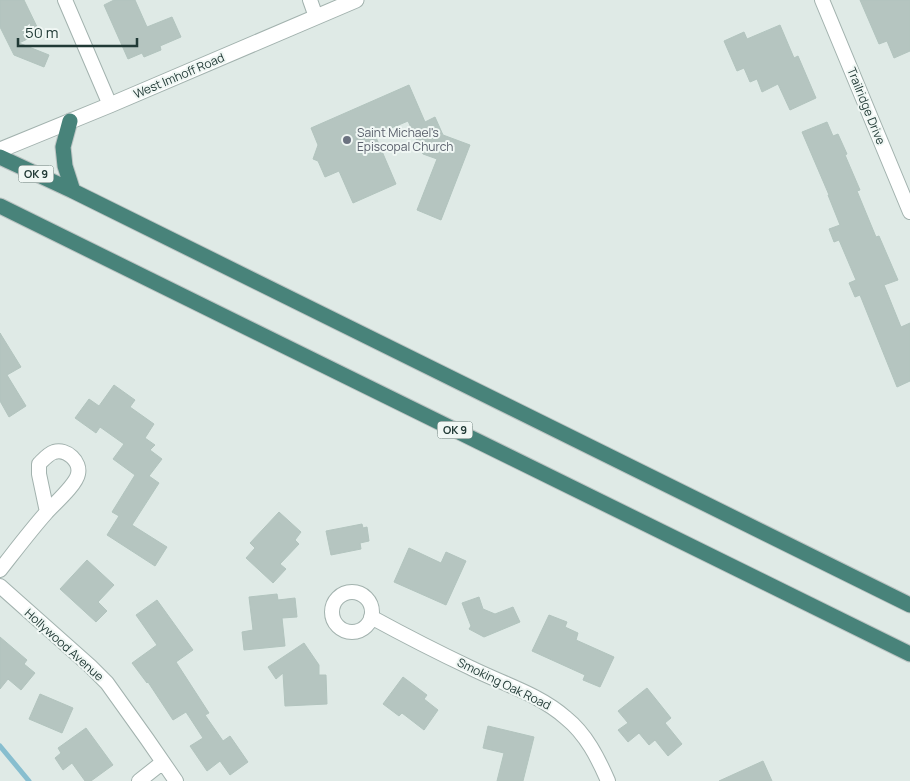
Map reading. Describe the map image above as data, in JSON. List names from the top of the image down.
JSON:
{
  "streets": {
    "highway": ["OK 9"],
    "street": [
      "West Imhoff Road",
      "Trailridge Drive",
      "Hollywood Avenue",
      "Smoking Oak Road"
    ]
  },
  "places": ["Saint Michael's Episcopal Church"],
  "scale_bar": "50 m"
}
